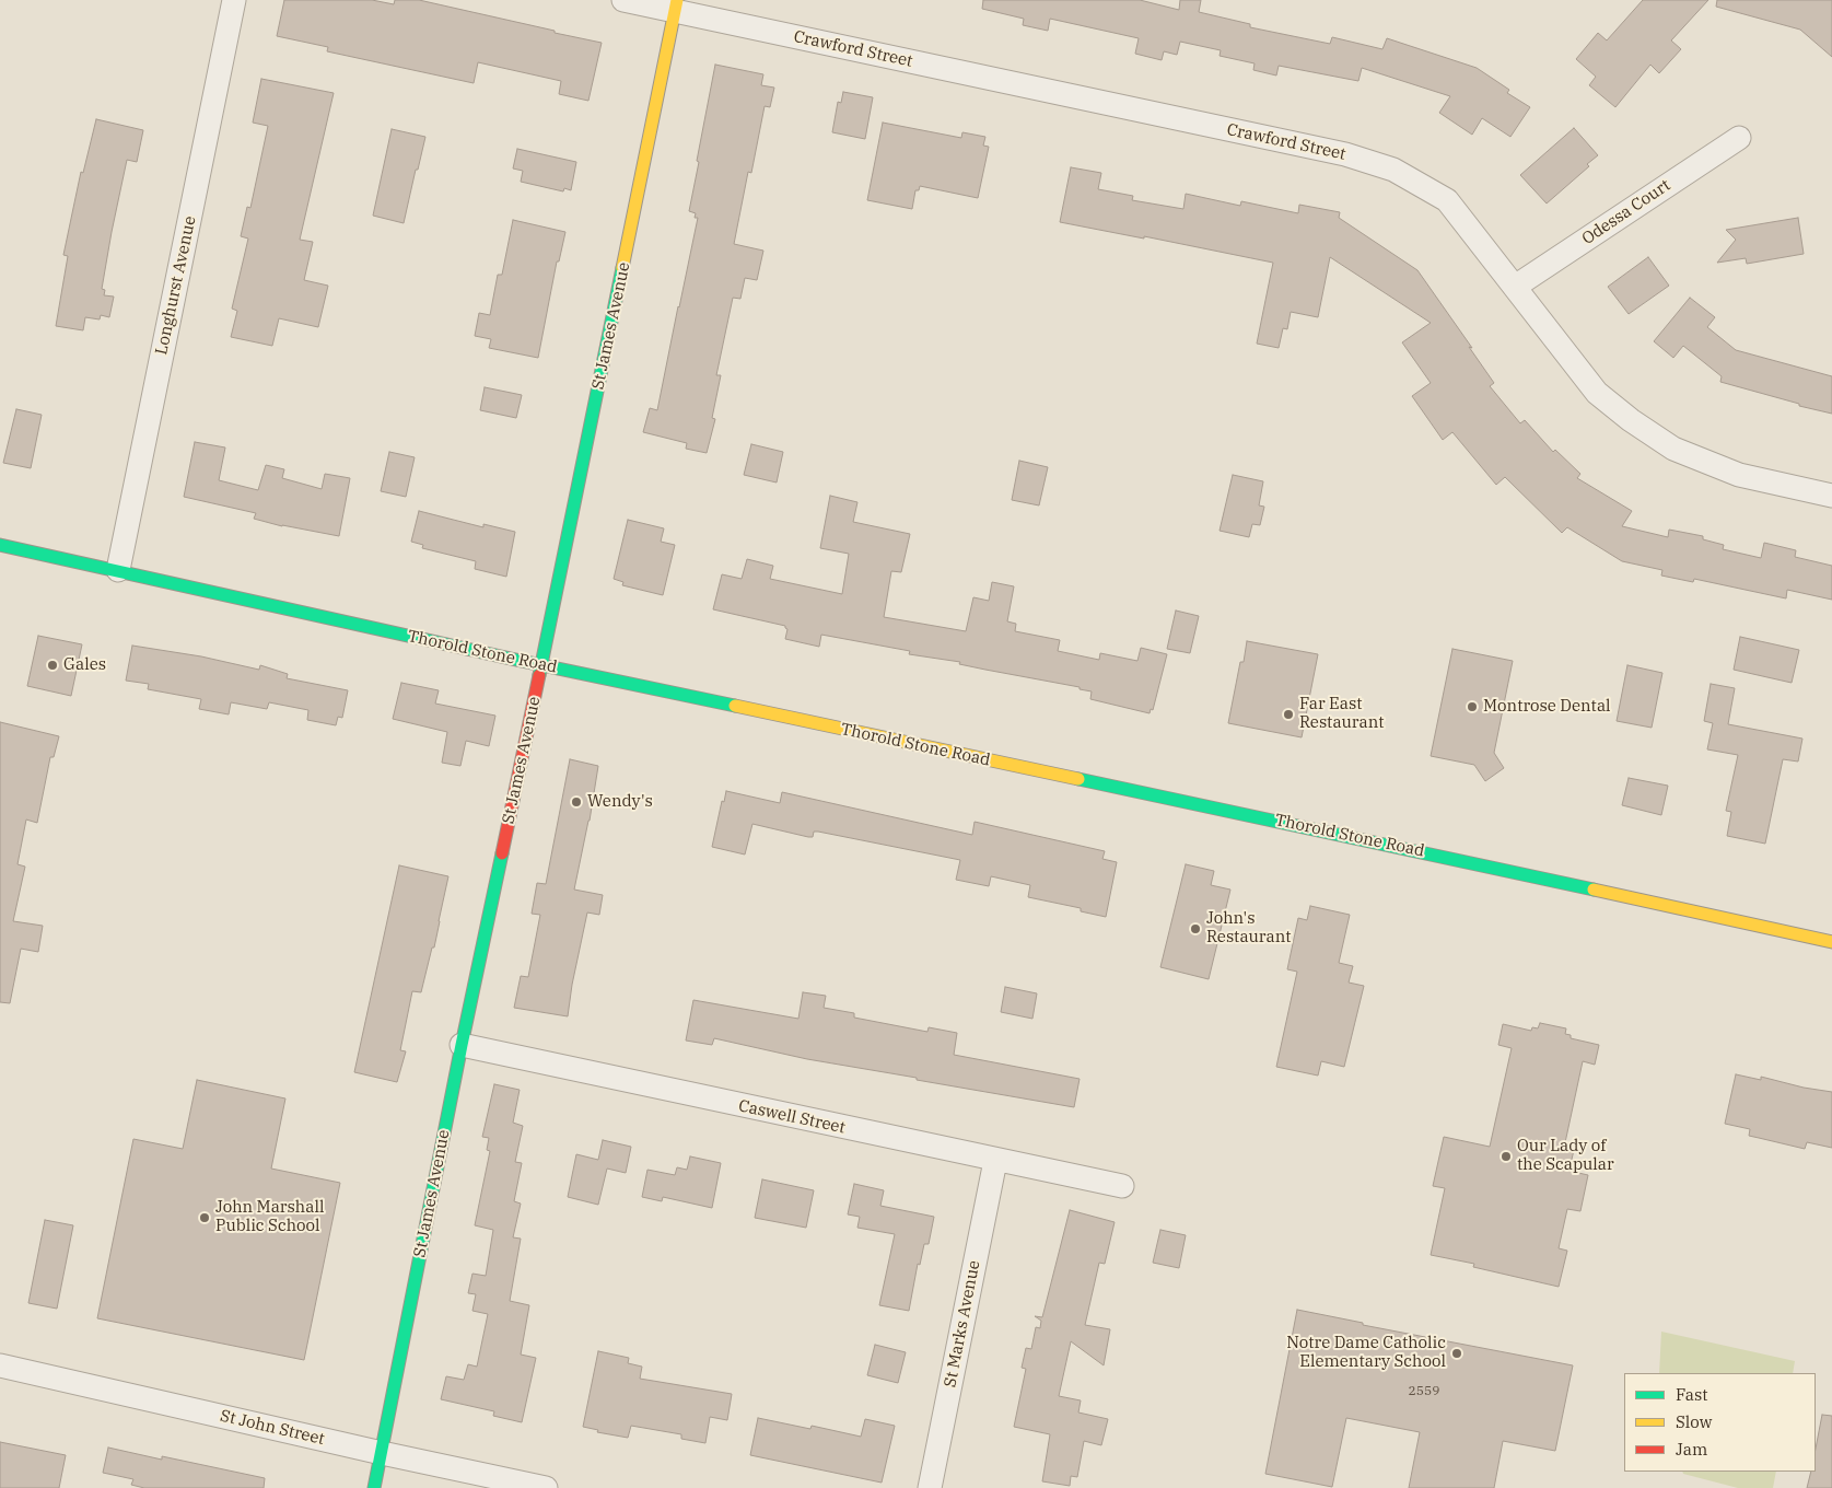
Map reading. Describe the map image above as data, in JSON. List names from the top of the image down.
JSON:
{
  "streets": {
    "main road": ["St James Avenue", "Thorold Stone Road"],
    "street": [
      "Crawford Street",
      "Odessa Court",
      "Longhurst Avenue",
      "Caswell Street",
      "St Marks Avenue",
      "St John Street"
    ]
  },
  "crossings": [
    ["Crawford Street", "Odessa Court"],
    ["Crawford Street", "St James Avenue"],
    ["Longhurst Avenue", "Thorold Stone Road"],
    ["St James Avenue", "Thorold Stone Road"],
    ["St James Avenue", "Caswell Street"],
    ["St James Avenue", "St John Street"],
    ["Caswell Street", "St Marks Avenue"]
  ],
  "places": [
    "Gales",
    "Montrose Dental",
    "Far East Restaurant",
    "Wendy's",
    "John's Restaurant",
    "Our Lady of the Scapular",
    "John Marshall Public School",
    "Notre Dame Catholic Elementary School"
  ],
  "house_numbers": ["2559"],
  "legend": ["Fast", "Slow", "Jam"]
}
